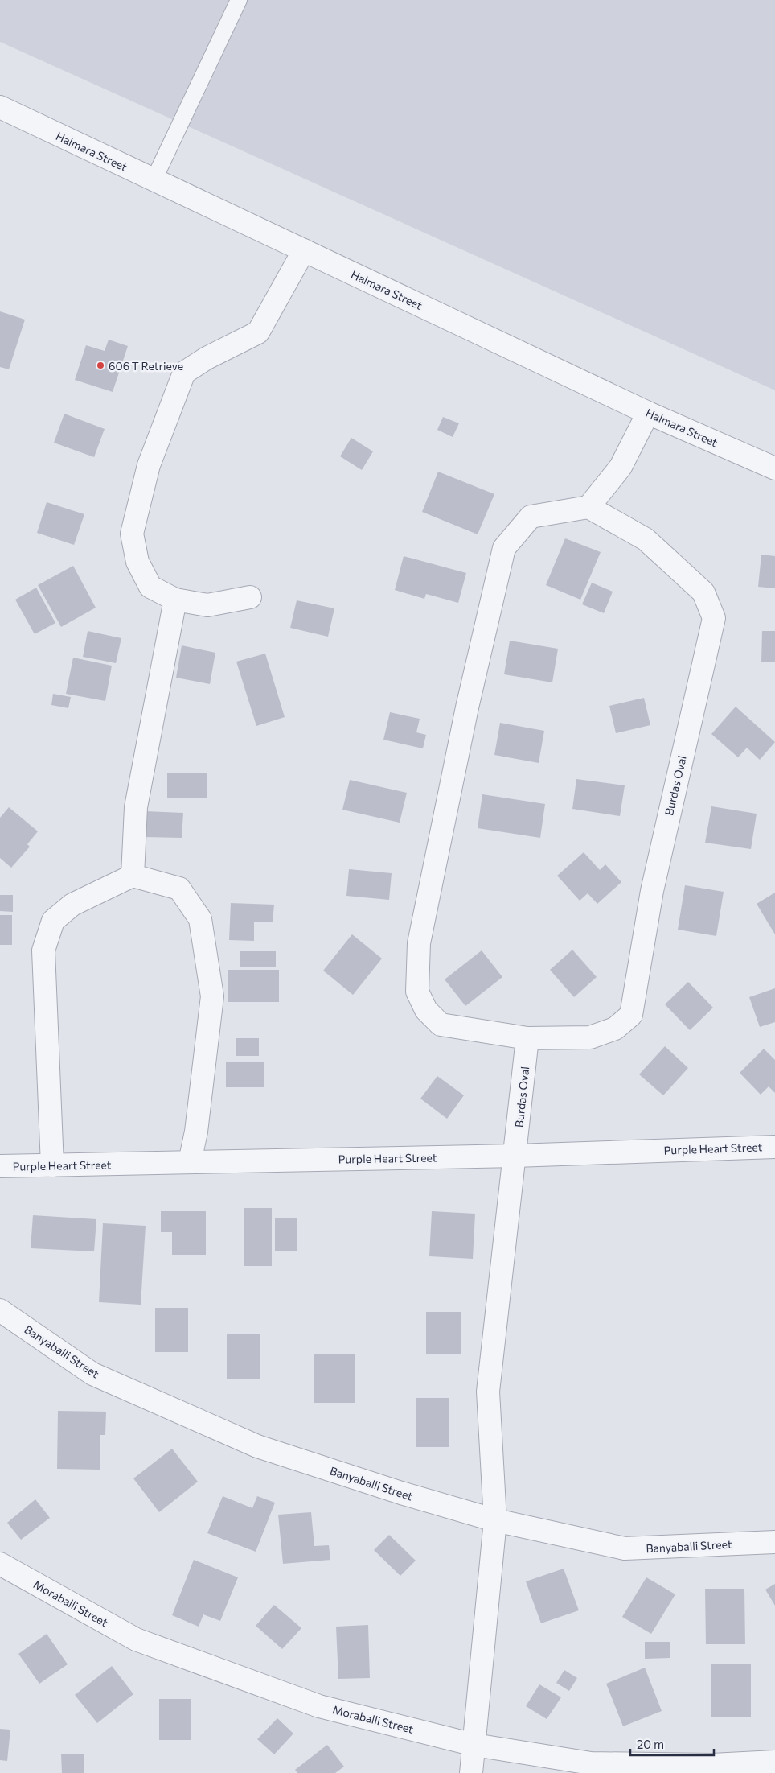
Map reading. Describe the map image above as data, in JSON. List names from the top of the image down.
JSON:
{
  "streets": {
    "street": [
      "Halmara Street",
      "Burdas Oval",
      "Purple Heart Street",
      "Banyaballi Street",
      "Moraballi Street"
    ]
  },
  "crossings": [
    ["Burdas Oval", "Purple Heart Street"],
    ["Burdas Oval", "Banyaballi Street"],
    ["Burdas Oval", "Moraballi Street"]
  ],
  "places": ["606 T Retrieve"],
  "scale_bar": "20 m"
}
